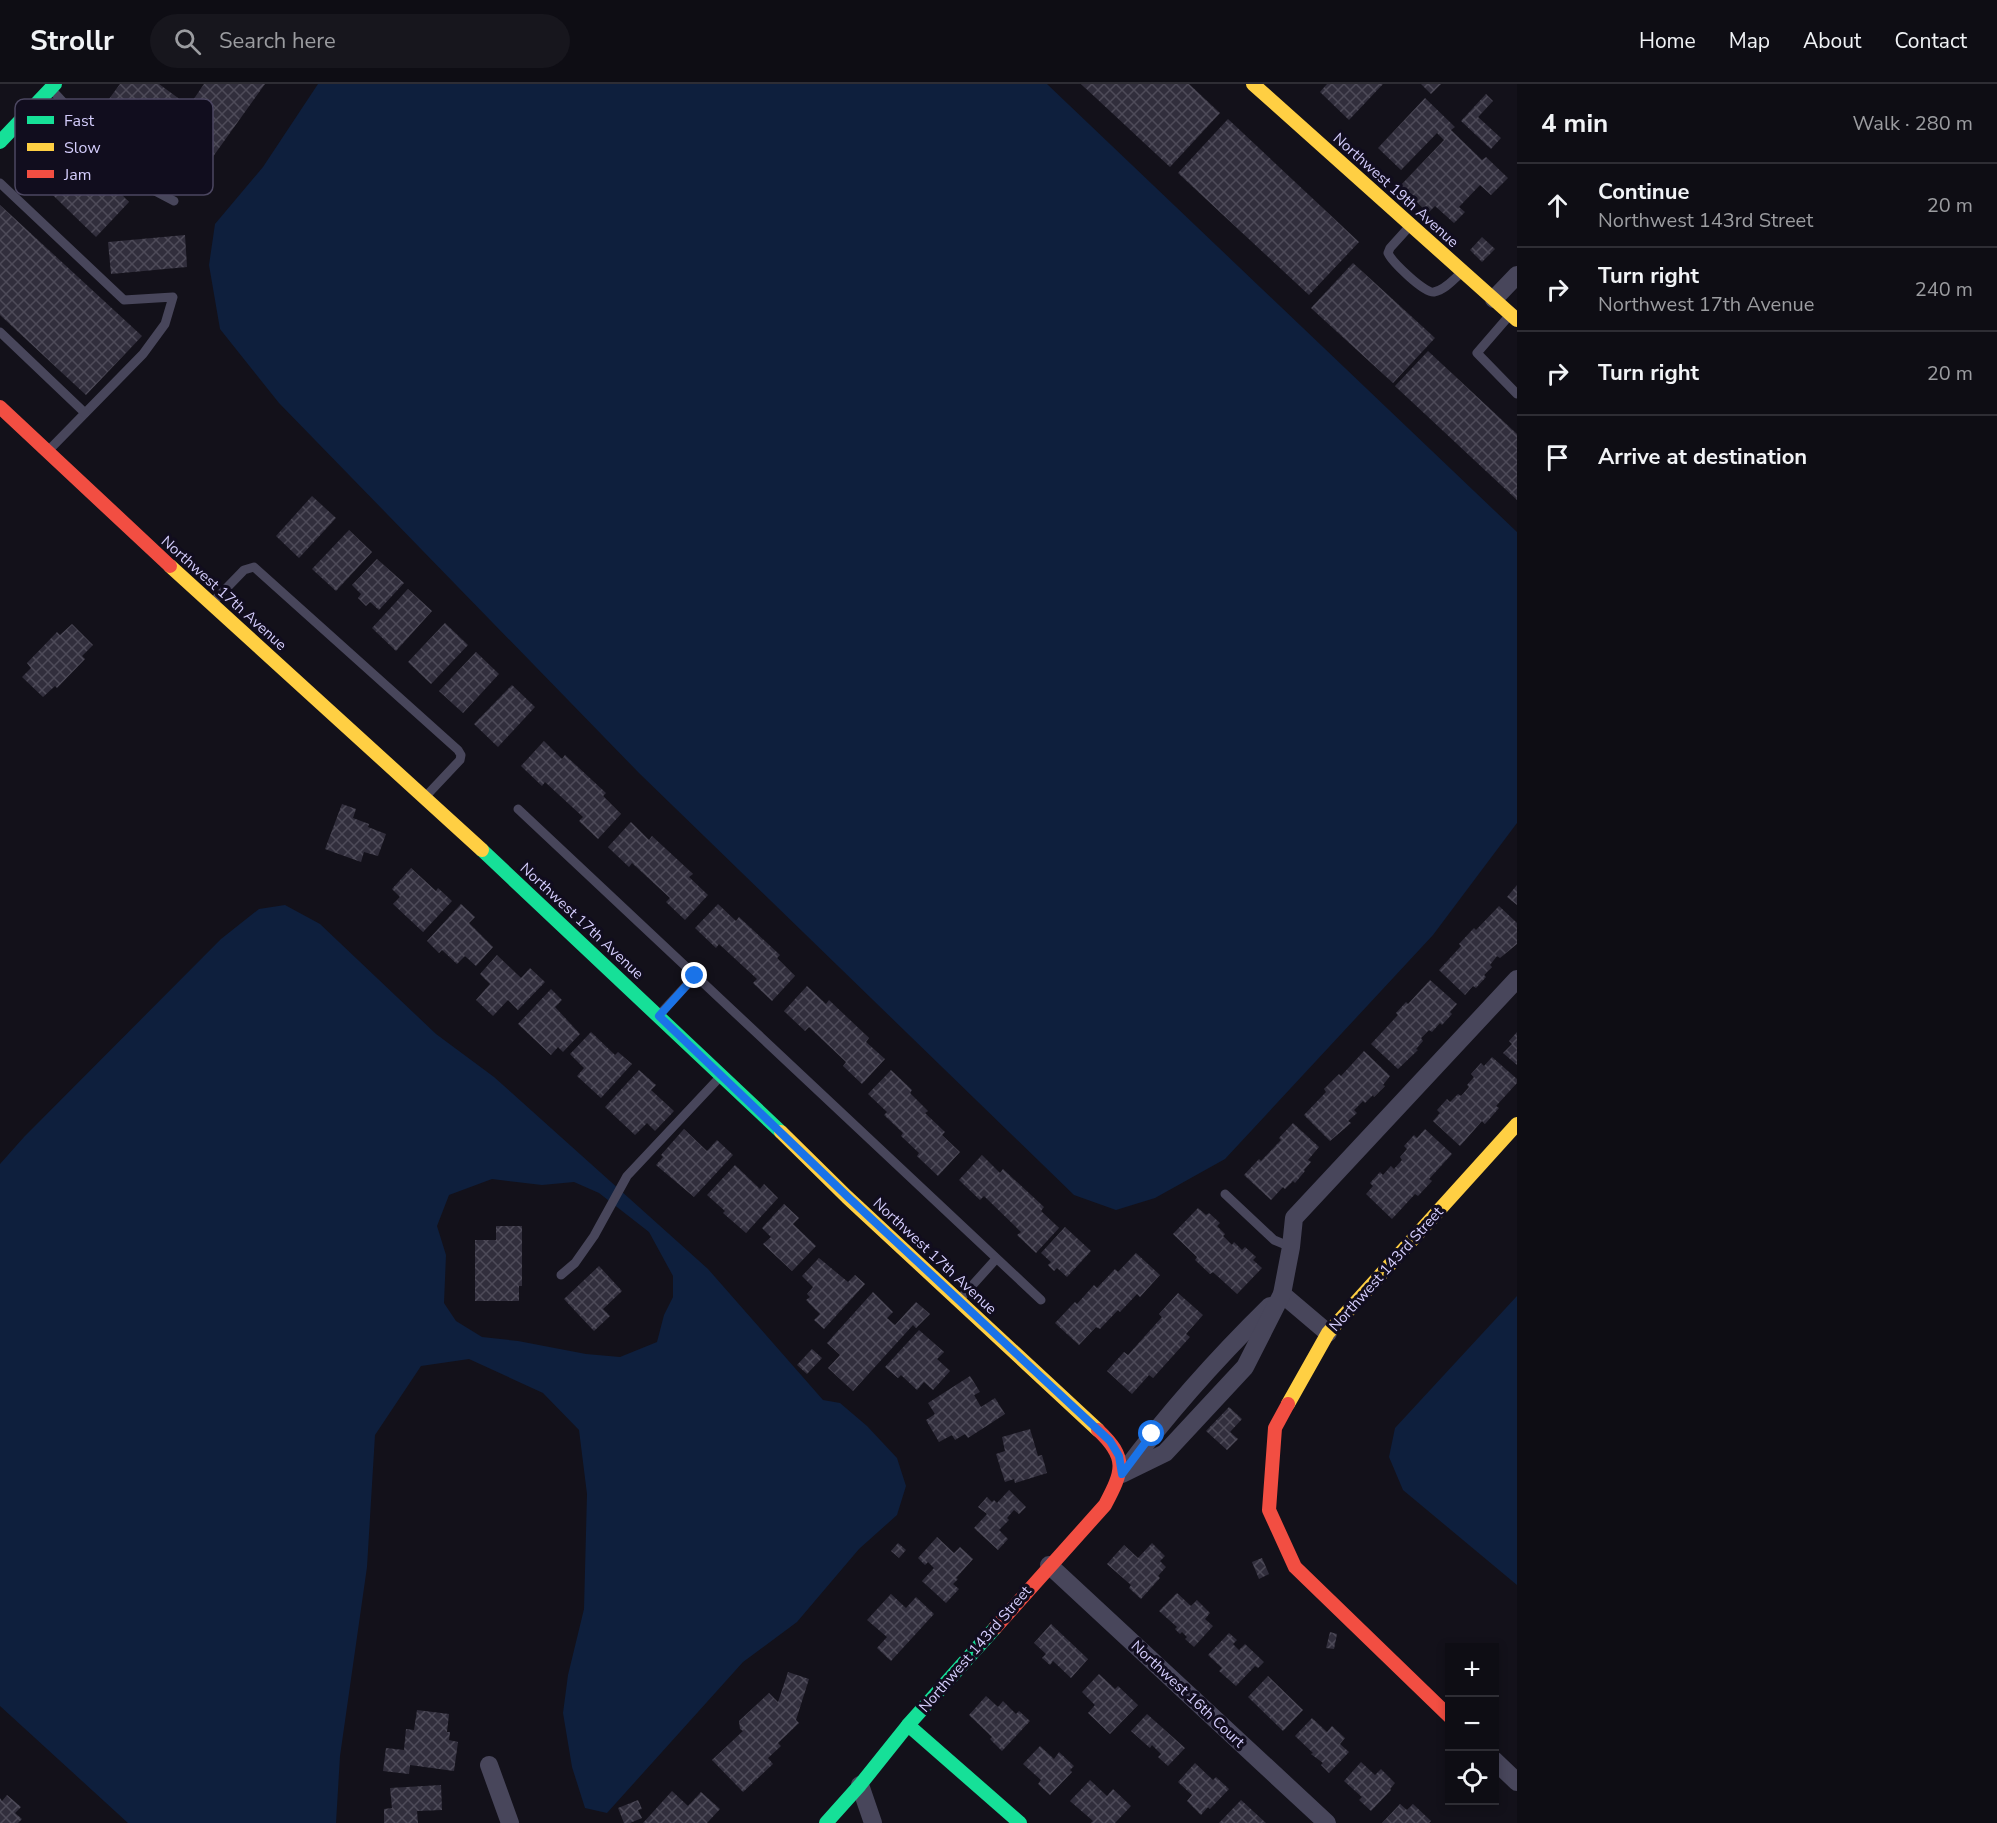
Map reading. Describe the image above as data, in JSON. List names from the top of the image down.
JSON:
{
  "streets": {
    "street": [
      "Northwest 19th Avenue",
      "Northwest 17th Avenue",
      "Northwest 143rd Street",
      "Northwest 16th Court"
    ]
  },
  "crossings": [
    ["Northwest 17th Avenue", "Northwest 143rd Street"],
    ["Northwest 143rd Street", "Northwest 16th Court"]
  ],
  "legend": ["Fast", "Slow", "Jam"],
  "page": {
    "header": "Strollr",
    "search": "Search here",
    "nav": [
      "Home",
      "Map",
      "About",
      "Contact"
    ],
    "heading": ["4 min", "Walk · 280 m"],
    "list": [
      ["Continue", "Northwest 143rd Street", "20 m"],
      ["Turn right", "Northwest 17th Avenue", "240 m"],
      ["Turn right", "20 m"],
      "Arrive at destination"
    ],
    "map_buttons": ["+", "−"]
  }
}
